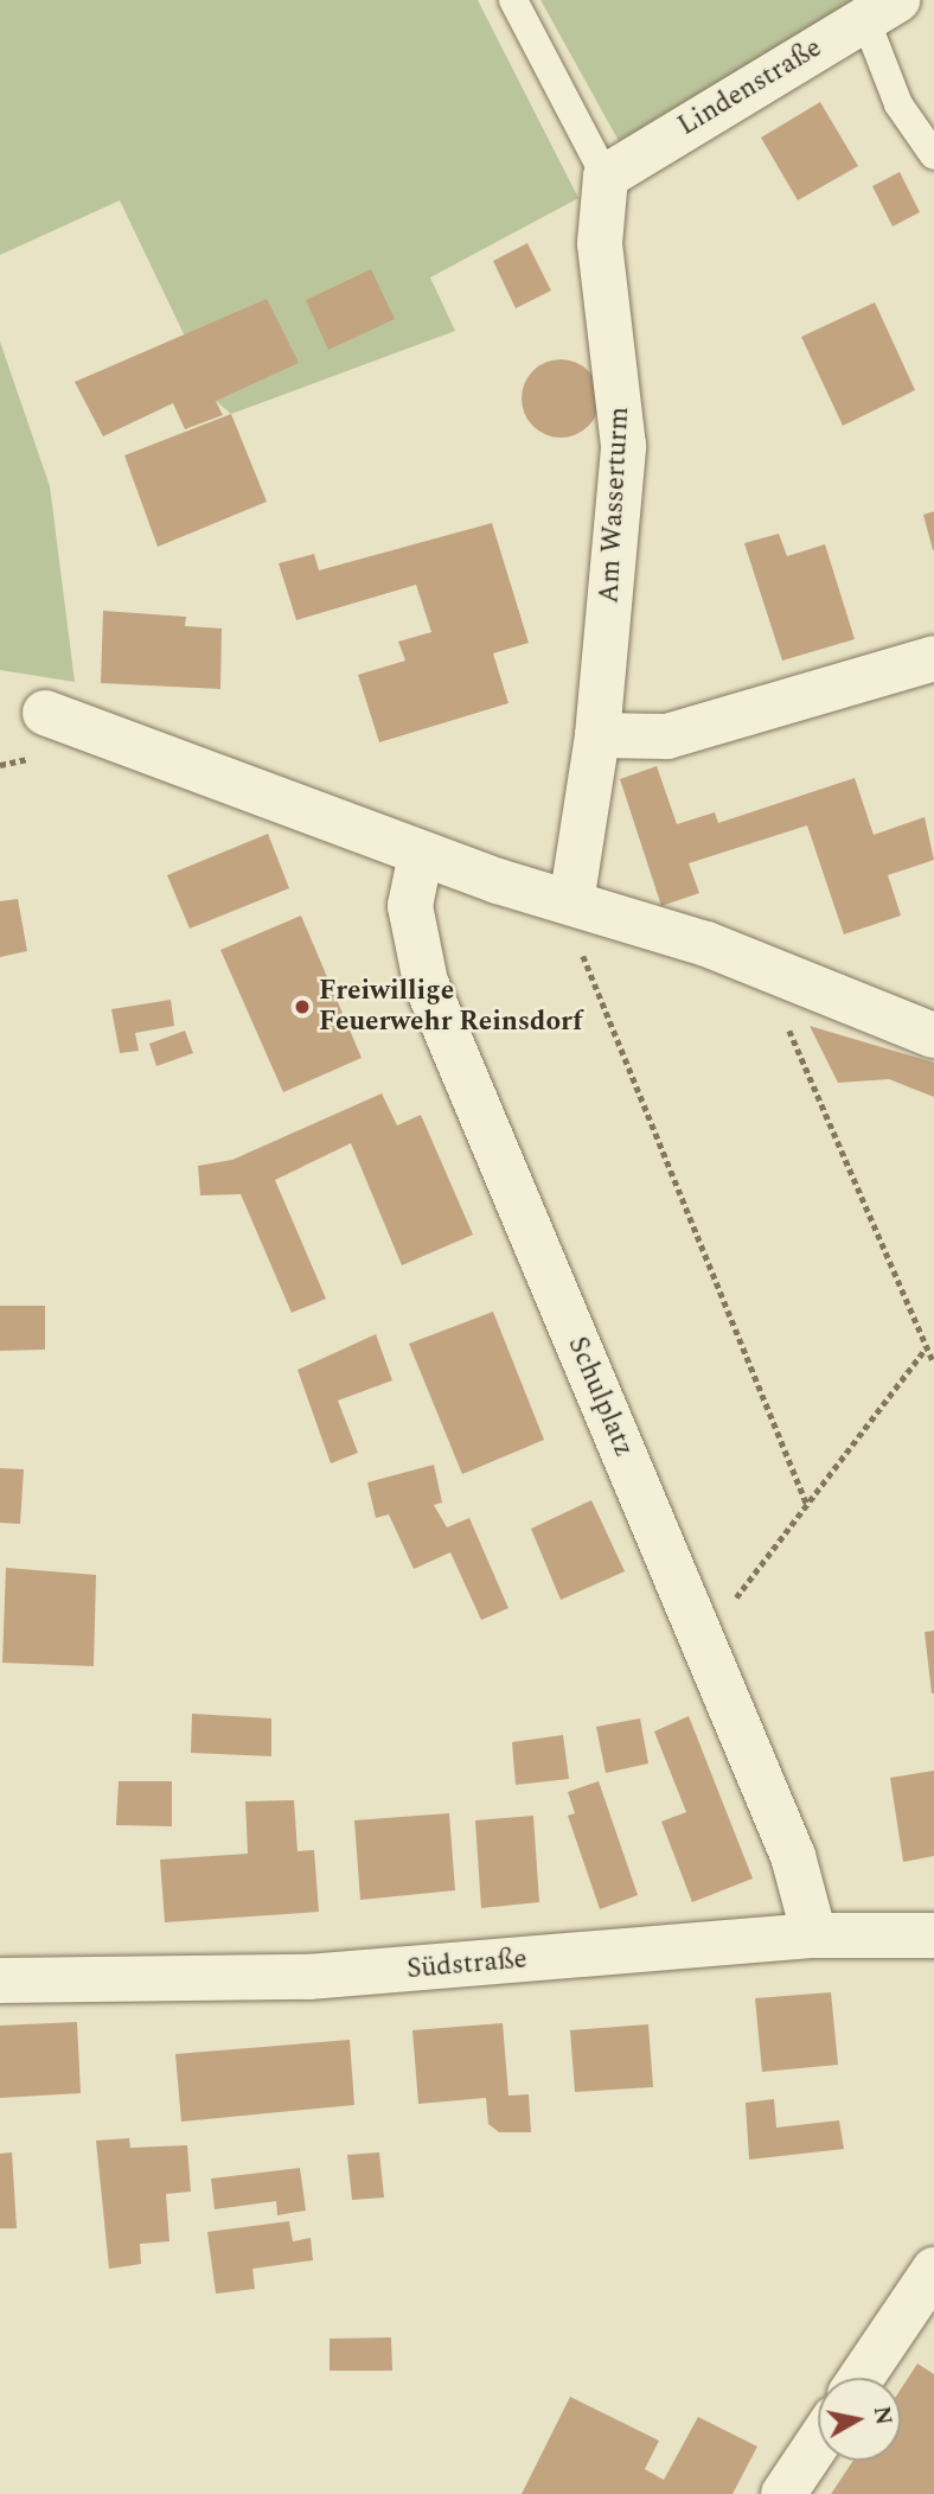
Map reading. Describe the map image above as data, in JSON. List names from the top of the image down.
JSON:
{
  "streets": {
    "street": [
      "Lindenstraße",
      "Am Wasserturm",
      "Schulplatz",
      "Südstraße"
    ]
  },
  "crossings": [
    ["Lindenstraße", "Am Wasserturm"],
    ["Schulplatz", "Südstraße"]
  ],
  "places": ["Freiwillige Feuerwehr Reinsdorf"],
  "north": "right"
}
